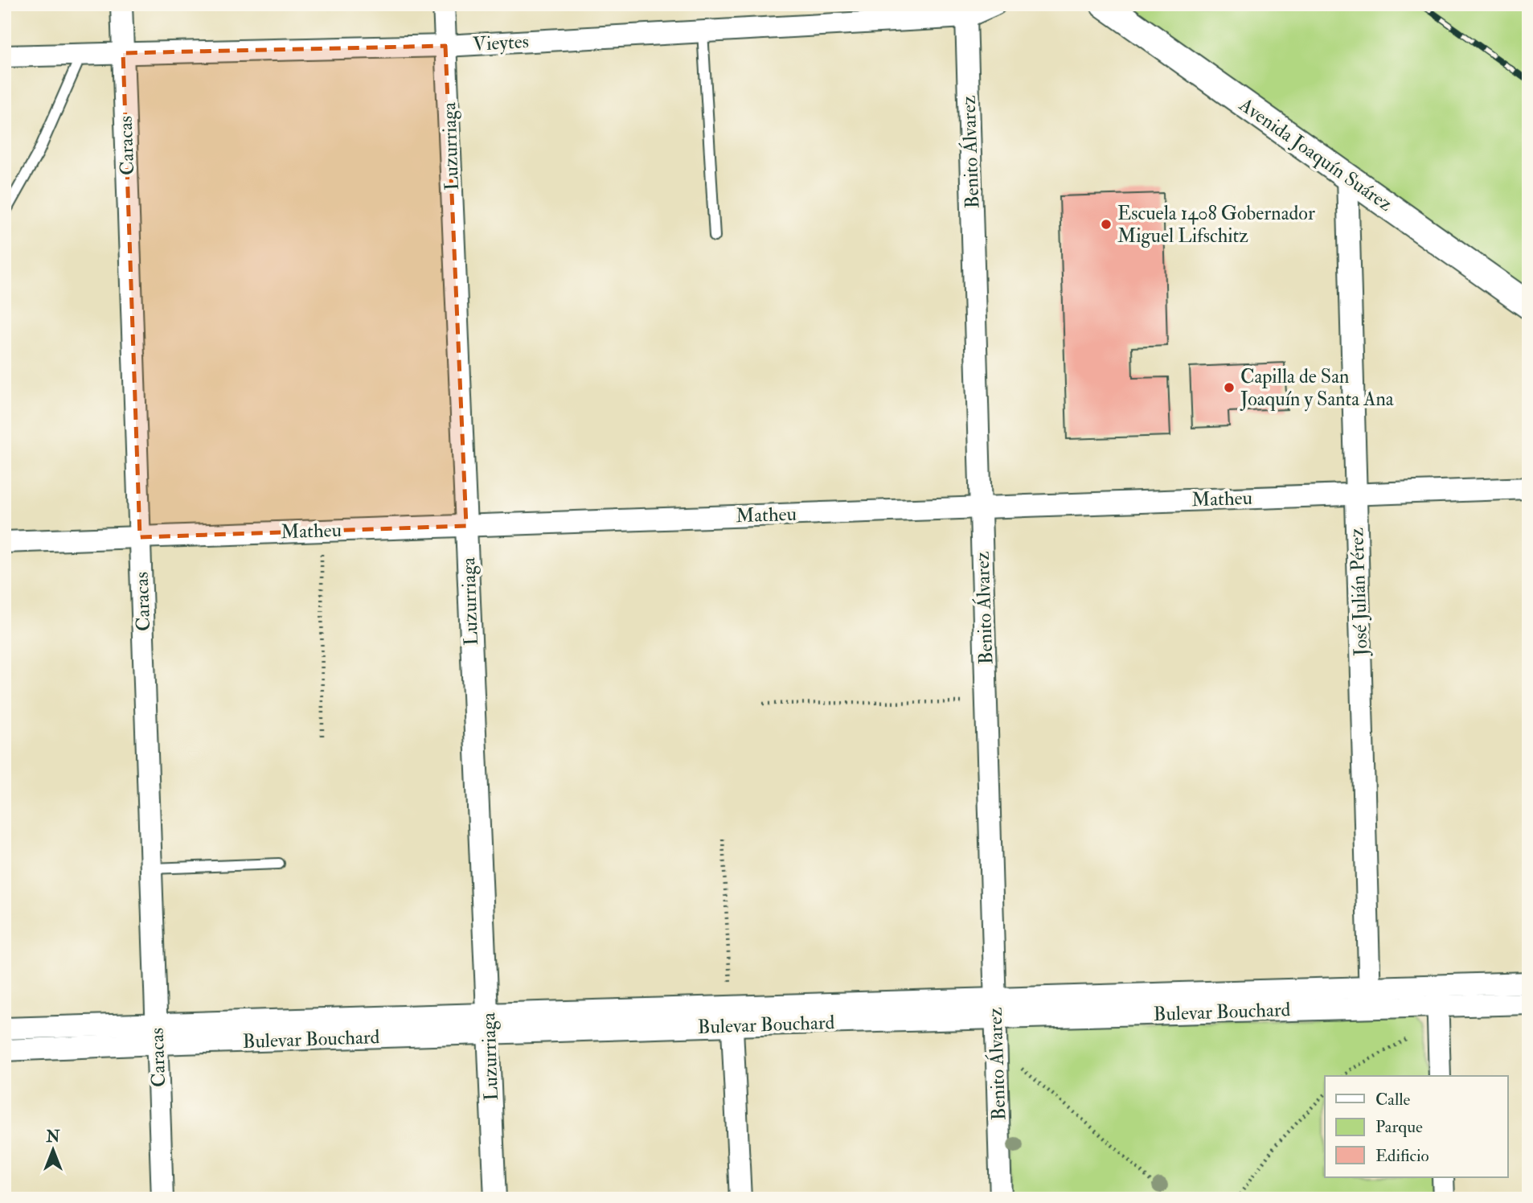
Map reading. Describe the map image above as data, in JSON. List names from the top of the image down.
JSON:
{
  "streets": {
    "street": [
      "Vieytes",
      "Caracas",
      "Luzurriaga",
      "Benito Álvarez",
      "Avenida Joaquín Suárez",
      "Matheu",
      "José Julián Pérez",
      "Bulevar Bouchard"
    ]
  },
  "crossings": [
    ["Vieytes", "Caracas"],
    ["Vieytes", "Luzurriaga"],
    ["Vieytes", "Benito Álvarez"],
    ["Caracas", "Matheu"],
    ["Caracas", "Bulevar Bouchard"],
    ["Luzurriaga", "Matheu"],
    ["Luzurriaga", "Bulevar Bouchard"],
    ["Benito Álvarez", "Matheu"],
    ["Benito Álvarez", "Bulevar Bouchard"],
    ["Avenida Joaquín Suárez", "José Julián Pérez"],
    ["Matheu", "José Julián Pérez"],
    ["José Julián Pérez", "Bulevar Bouchard"]
  ],
  "places": ["Escuela 1408 Gobernador Miguel Lifschitz", "Capilla de San Joaquín y Santa Ana"],
  "legend": ["Calle", "Parque", "Edificio"],
  "north": "top"
}
